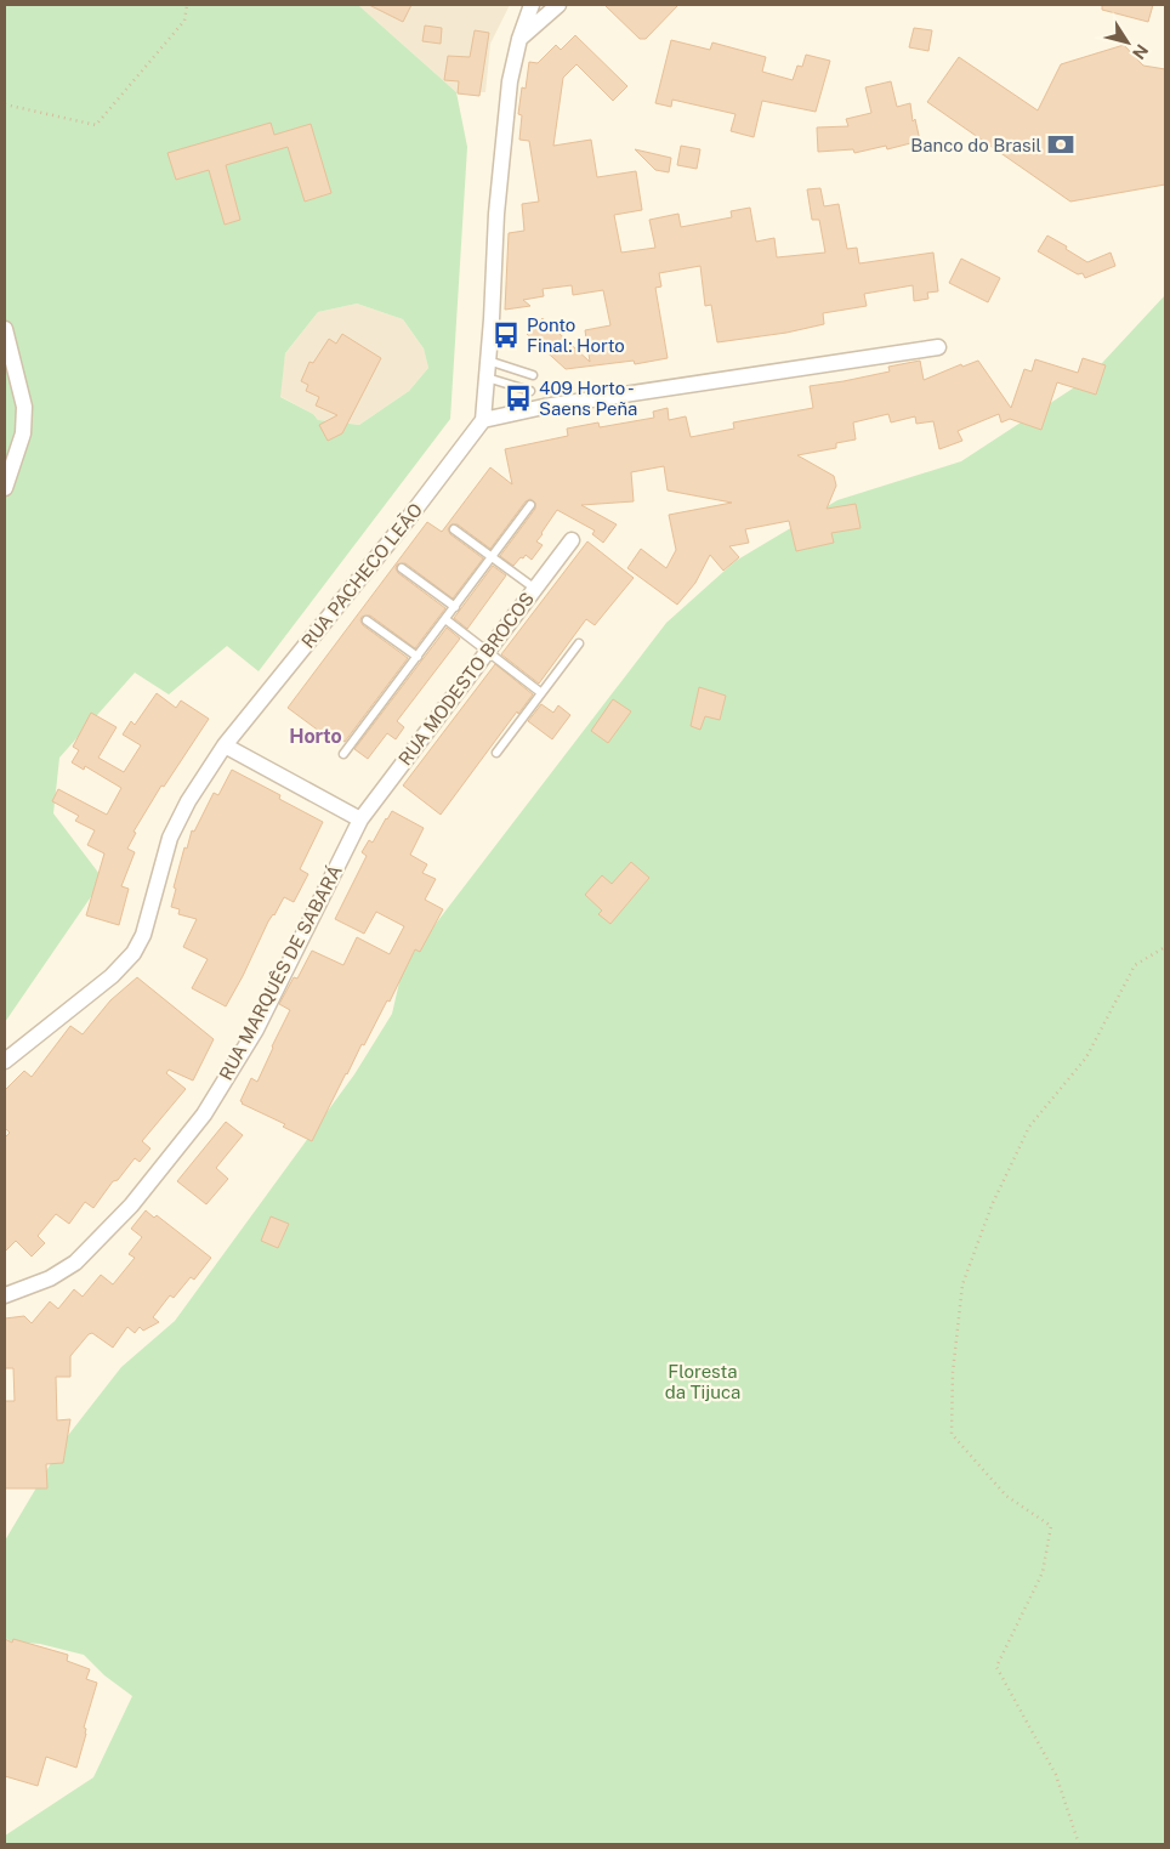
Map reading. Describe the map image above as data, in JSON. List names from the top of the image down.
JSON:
{
  "streets": {
    "street": ["RUA PACHECO LEÃO", "RUA MODESTO BROCOS", "RUA MARQUÊS DE SABARÁ"]
  },
  "crossings": [
    ["RUA MODESTO BROCOS", "RUA MARQUÊS DE SABARÁ"]
  ],
  "districts": ["Horto"],
  "parks": ["Floresta da Tijuca"],
  "places": {
    "bank": ["Banco do Brasil"],
    "bus stop": ["Ponto Final: Horto", "409 Horto - Saens Peña"]
  },
  "north": "bottom right"
}
